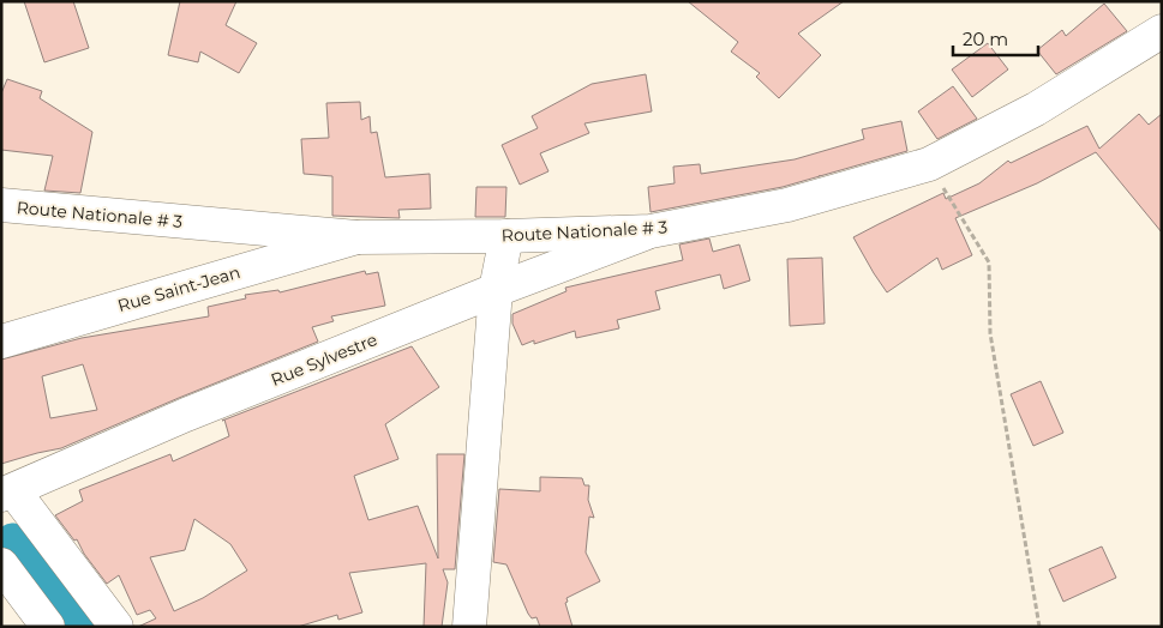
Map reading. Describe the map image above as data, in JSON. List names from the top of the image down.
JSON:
{
  "streets": {
    "main road": ["Route Nationale # 3", "Rue Saint-Jean", "Rue Sylvestre"]
  },
  "crossings": [
    ["Route Nationale # 3", "Rue Saint-Jean"],
    ["Route Nationale # 3", "Rue Sylvestre"]
  ],
  "scale_bar": "20 m"
}
